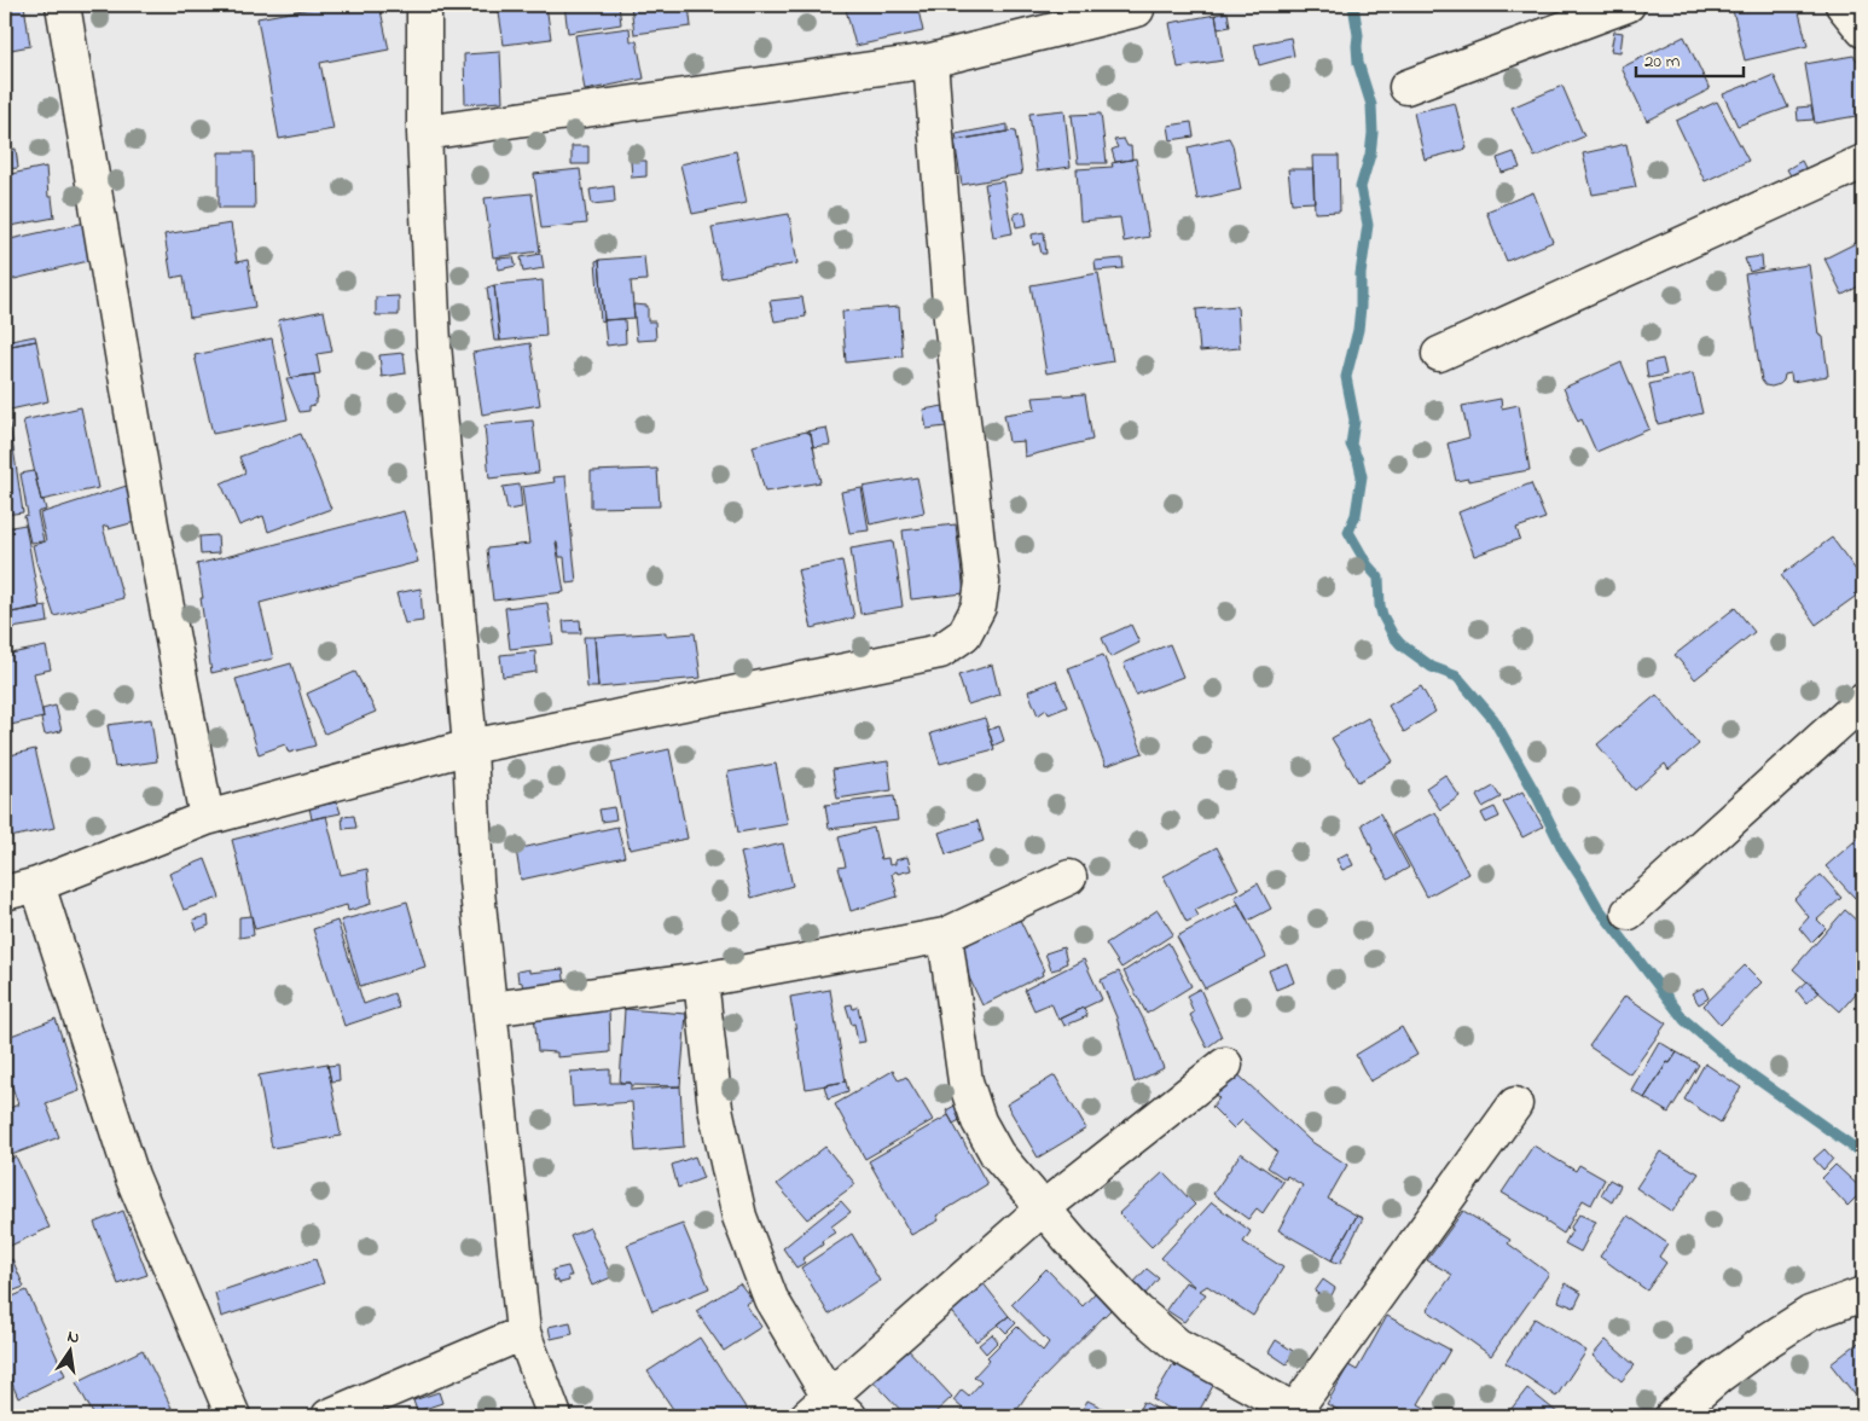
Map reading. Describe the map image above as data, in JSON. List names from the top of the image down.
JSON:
{
  "scale_bar": "20 m",
  "north": "top"
}
